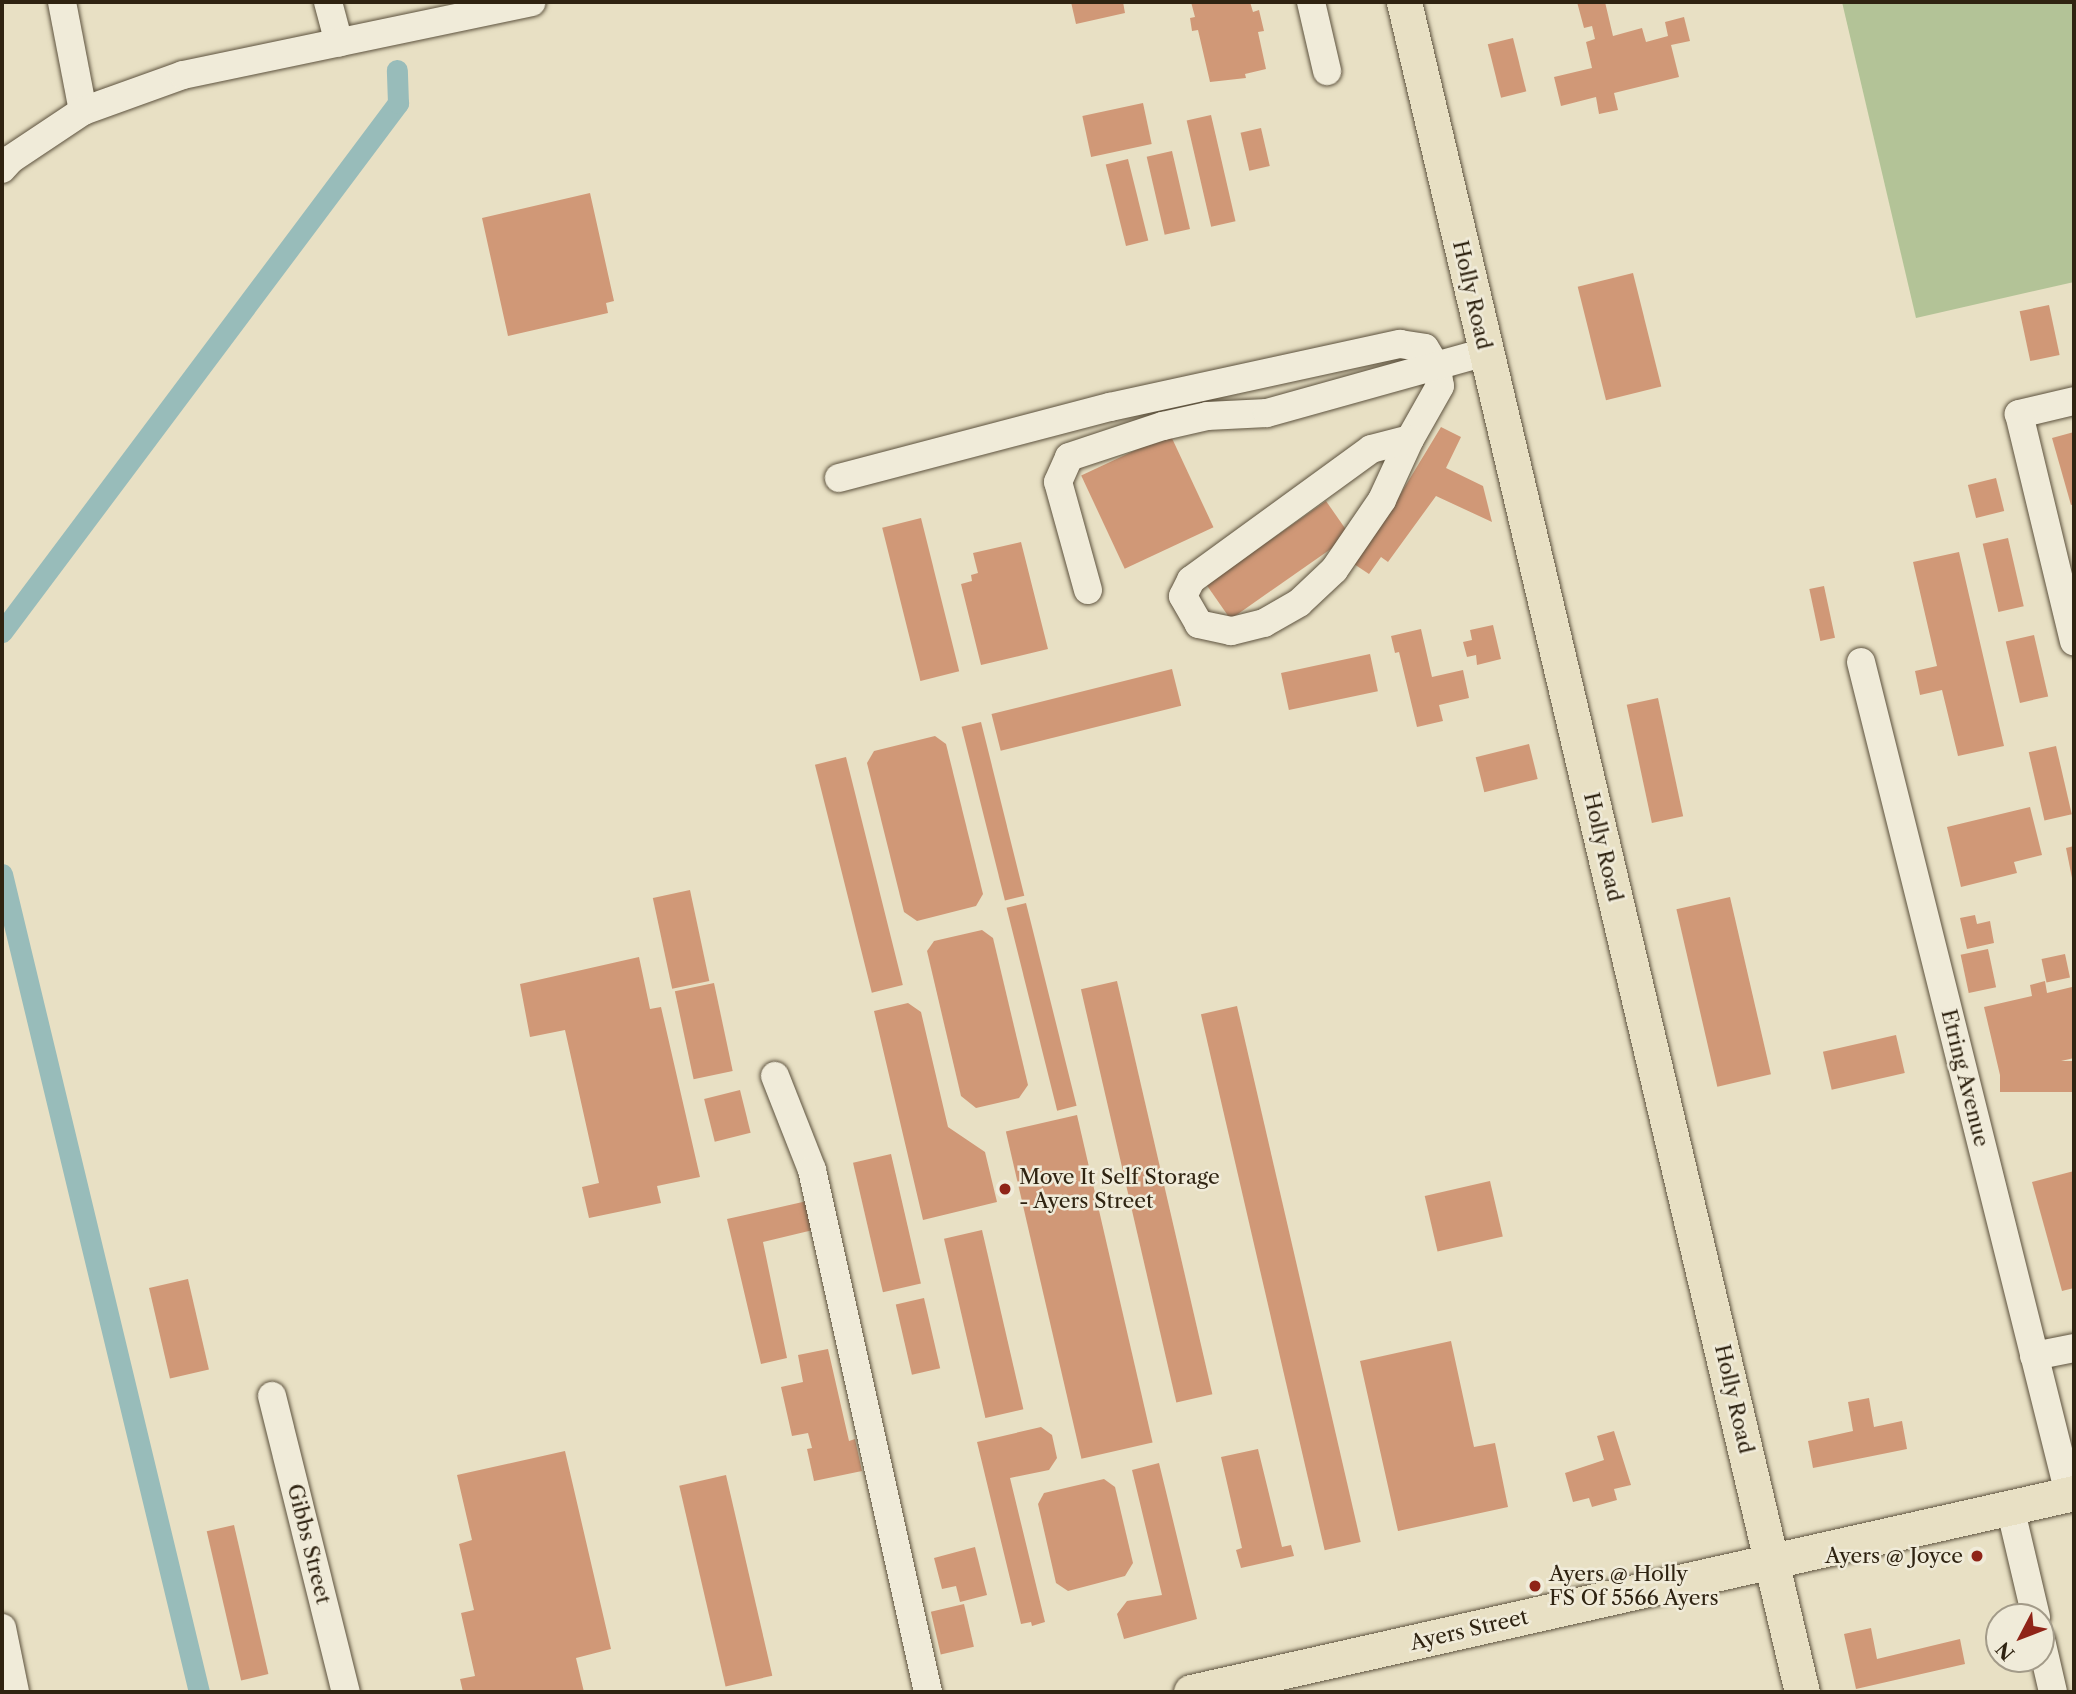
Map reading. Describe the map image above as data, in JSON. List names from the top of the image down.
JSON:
{
  "streets": {
    "main road": ["Holly Road", "Ayers Street"],
    "street": ["Etring Avenue", "Gibbs Street"]
  },
  "crossings": [
    ["Holly Road", "Ayers Street"],
    ["Etring Avenue", "Ayers Street"]
  ],
  "places": ["Move It Self Storage - Ayers Street", "Ayers @ Joyce", "Ayers @ Holly FS Of 5566 Ayers"],
  "north": "bottom left"
}
